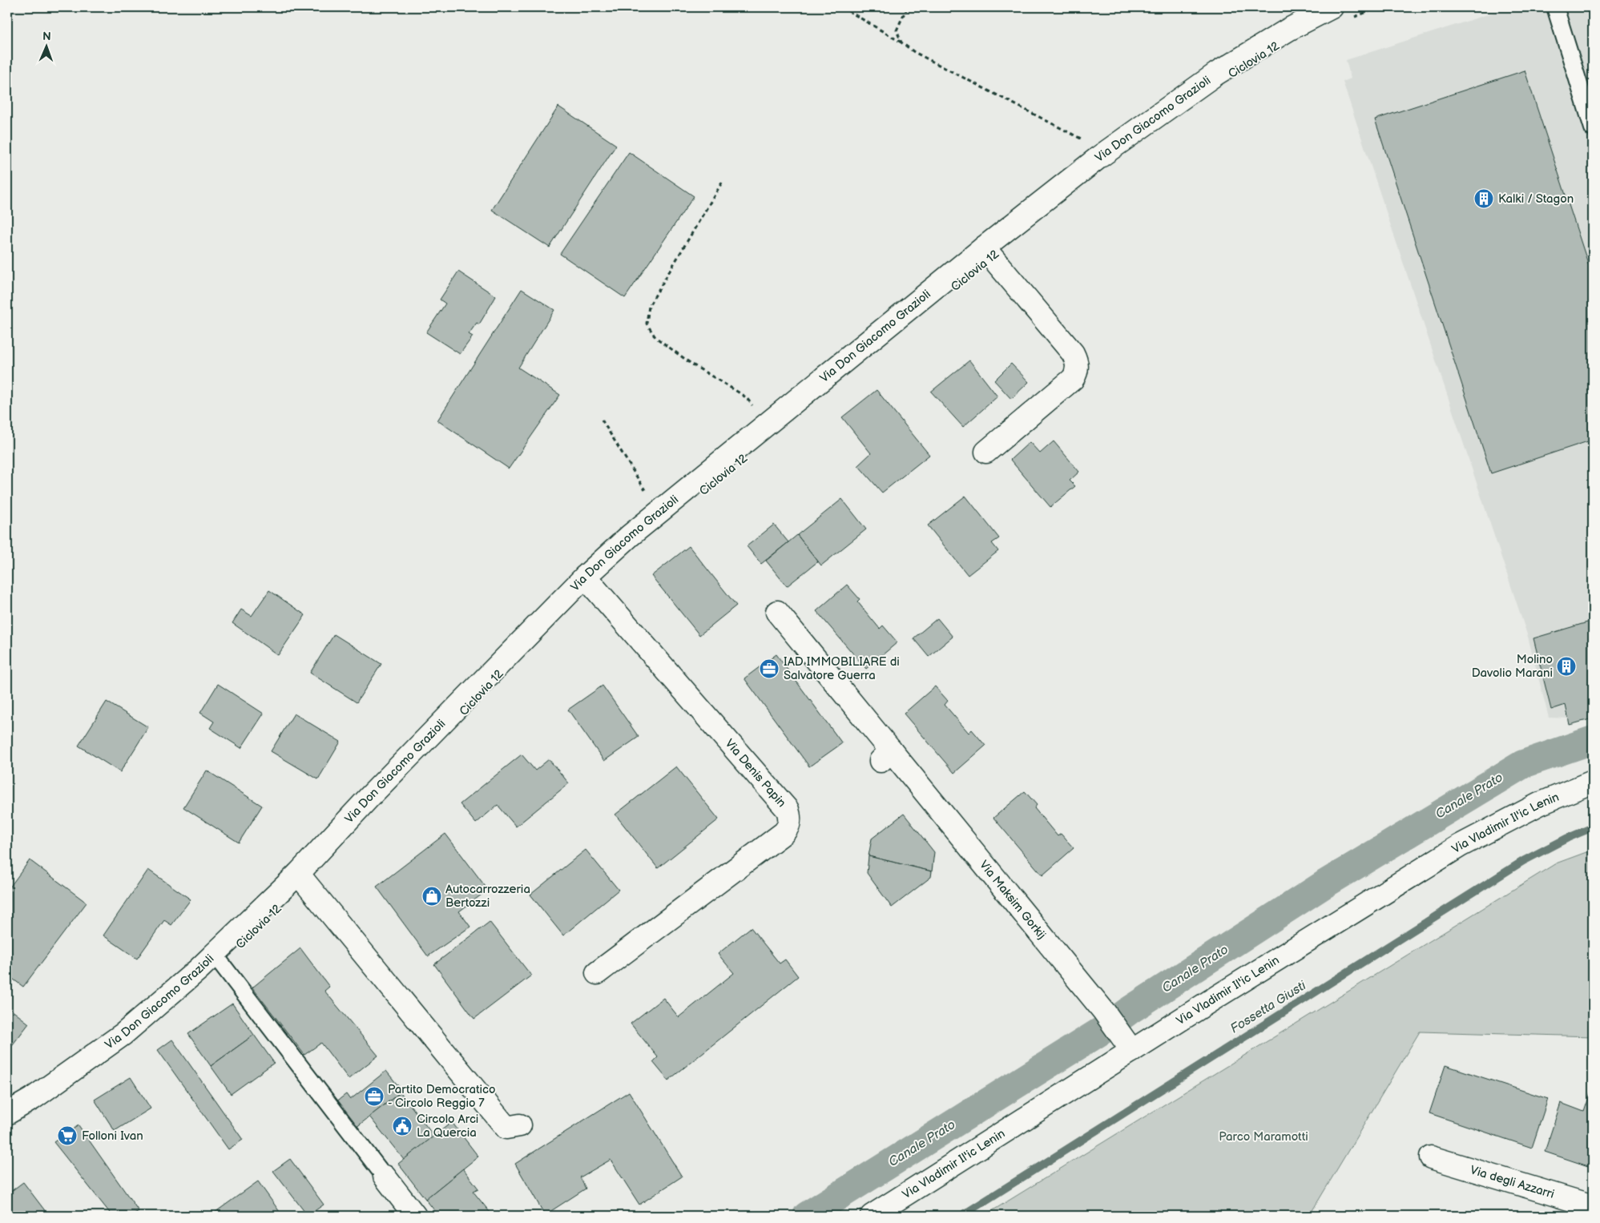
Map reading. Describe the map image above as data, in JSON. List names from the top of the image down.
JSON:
{
  "streets": {
    "street": [
      "Via Don Giacomo Grazioli",
      "Via Denis Papin",
      "Via Vladimir Il'ic Lenin",
      "Via Maksim Gorkij",
      "Via degli Azzarri"
    ]
  },
  "crossings": [
    ["Via Don Giacomo Grazioli", "Via Denis Papin"],
    ["Via Vladimir Il'ic Lenin", "Via Maksim Gorkij"]
  ],
  "water": ["Canale Prato", "Fossetta Giusti"],
  "parks": ["Parco Maramotti"],
  "places": {
    "building": ["Kalki / Stagon", "Molino Davolio Marani"],
    "office": ["IAD IMMOBILIARE di Salvatore Guerra", "Partito Democratico - Circolo Reggio 7"],
    "shop": ["Autocarrozzeria Bertozzi"],
    "public building": ["Circolo Arci La Quercia"],
    "supermarket": ["Folloni Ivan"]
  },
  "north": "top"
}
